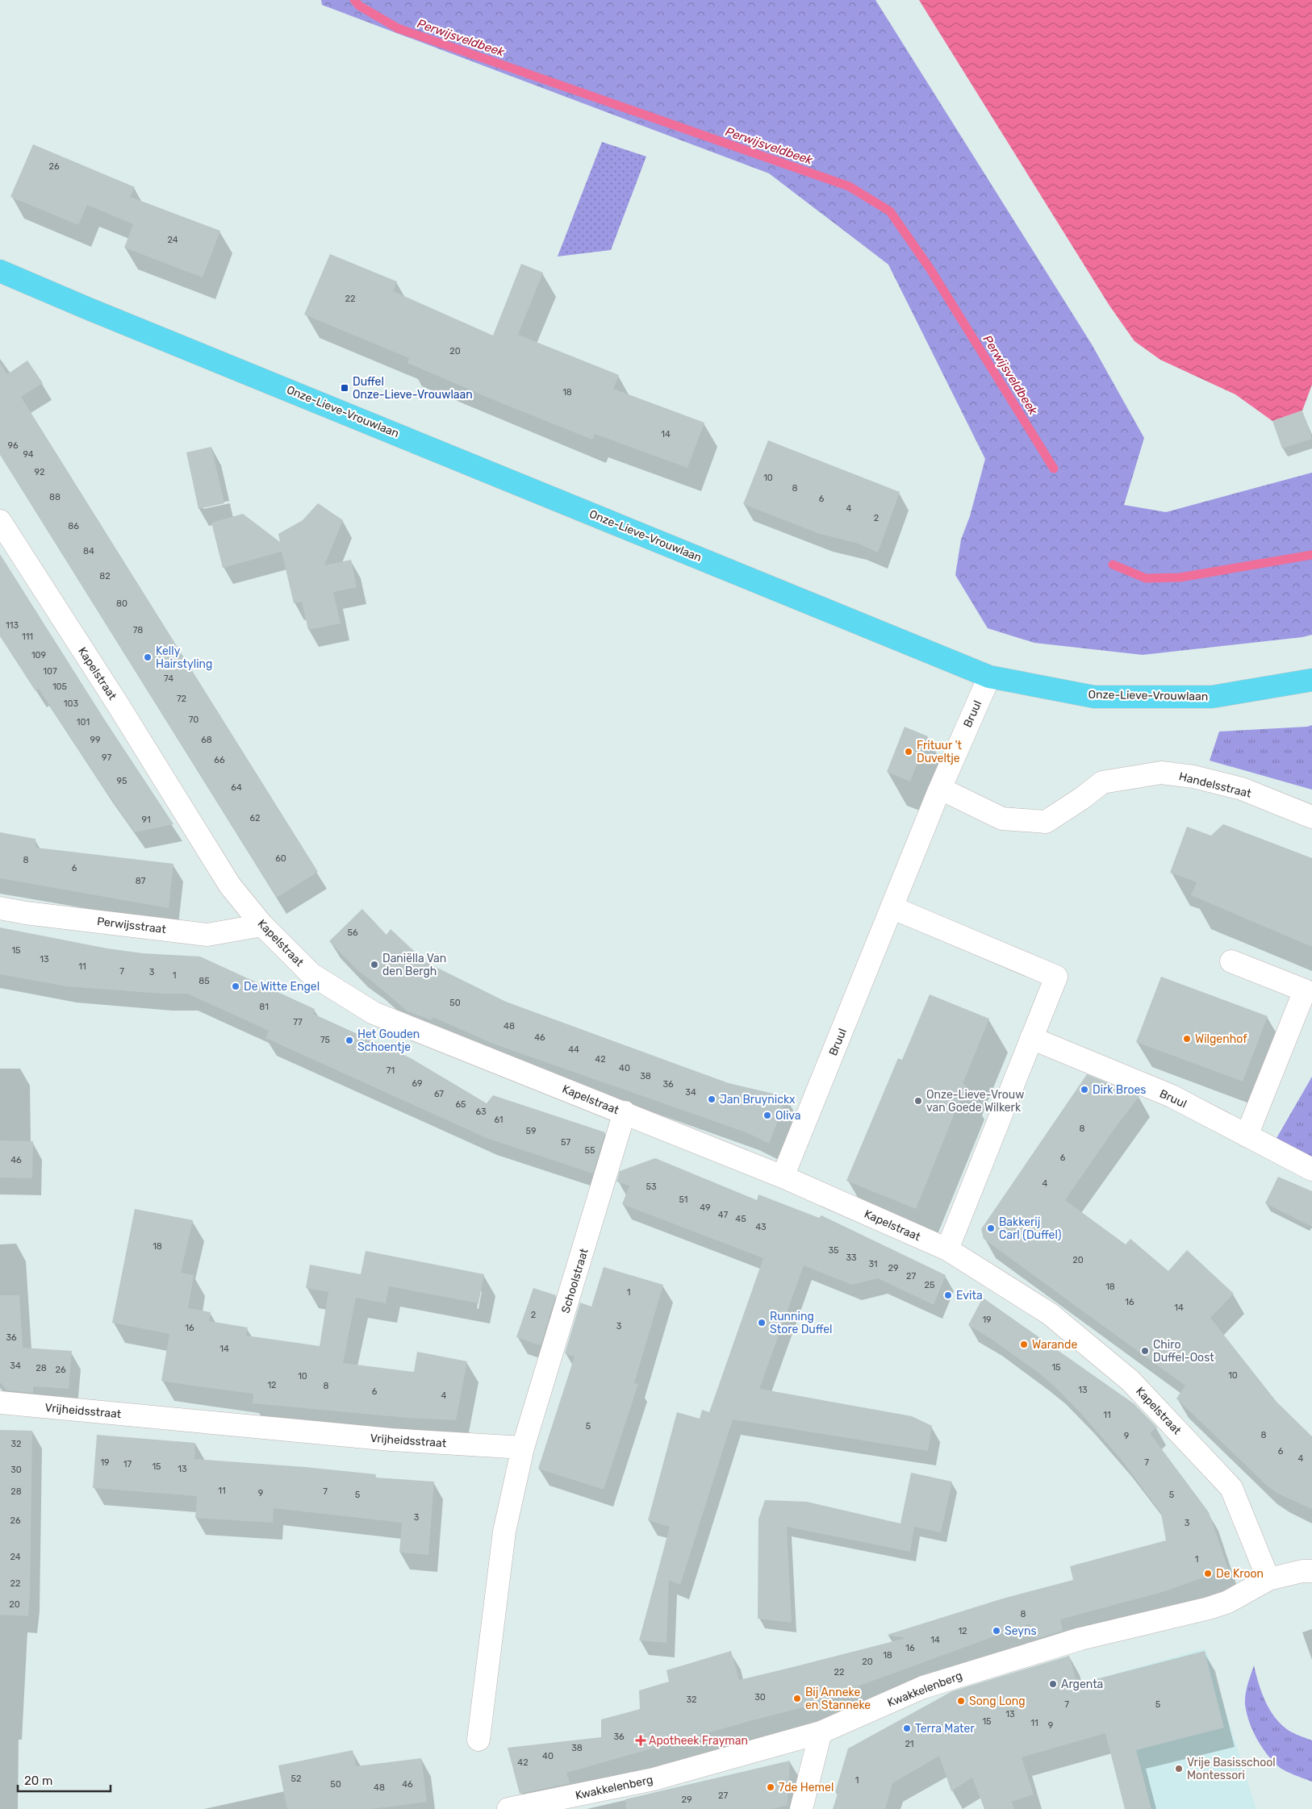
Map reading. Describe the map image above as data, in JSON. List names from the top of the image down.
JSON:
{
  "streets": {
    "main road": ["Onze-Lieve-Vrouwlaan"],
    "street": [
      "Kapelstraat",
      "Bruul",
      "Handelsstraat",
      "Perwijsstraat",
      "Schoolstraat",
      "Vrijheidsstraat",
      "Kwakkelenberg"
    ]
  },
  "crossings": [
    ["Onze-Lieve-Vrouwlaan", "Bruul"],
    ["Kapelstraat", "Bruul"],
    ["Kapelstraat", "Perwijsstraat"],
    ["Kapelstraat", "Schoolstraat"],
    ["Kapelstraat", "Kwakkelenberg"],
    ["Bruul", "Handelsstraat"],
    ["Schoolstraat", "Vrijheidsstraat"]
  ],
  "water": ["Perwijsveldbeek"],
  "places": {
    "transit": ["Duffel Onze-Lieve-Vrouwlaan"],
    "other": [
      "Kelly Hairstyling",
      "Frituur 't Duveltje",
      "Daniëlla Van den Bergh",
      "De Witte Engel",
      "Wilgenhof",
      "Het Gouden Schoentje",
      "Dirk Broes",
      "Jan Bruynickx",
      "Onze-Lieve-Vrouw van Goede Wilkerk",
      "Oliva",
      "Bakkerij Carl (Duffel)",
      "Evita",
      "Running Store Duffel",
      "Warande",
      "Chiro Duffel-Oost",
      "De Kroon",
      "Seyns",
      "Argenta",
      "Bij Anneke en Stanneke",
      "Song Long",
      "Terra Mater",
      "Vrije Basisschool Montessori",
      "7de Hemel"
    ],
    "health": ["Apotheek Frayman"]
  },
  "house_numbers": [
    "26",
    "24",
    "22",
    "20",
    "18",
    "14",
    "96",
    "94",
    "92",
    "10",
    "8",
    "88",
    "6",
    "4",
    "2",
    "86",
    "84",
    "82",
    "80",
    "113",
    "78",
    "111",
    "109",
    "107",
    "74",
    "105",
    "72",
    "103",
    "70",
    "101",
    "99",
    "68",
    "97",
    "66",
    "95",
    "64",
    "62",
    "91",
    "60",
    "8",
    "6",
    "87",
    "56",
    "15",
    "13",
    "11",
    "7",
    "3",
    "1",
    "85",
    "50",
    "81",
    "77",
    "48",
    "46",
    "75",
    "44",
    "42",
    "40",
    "71",
    "38",
    "69",
    "36",
    "34",
    "67",
    "65",
    "63",
    "61",
    "8",
    "59",
    "57",
    "55",
    "6",
    "46",
    "4",
    "53",
    "51",
    "49",
    "47",
    "45",
    "43",
    "18",
    "35",
    "33",
    "20",
    "31",
    "29",
    "27",
    "25",
    "18",
    "1",
    "16",
    "14",
    "2",
    "19",
    "3",
    "16",
    "36",
    "14",
    "34",
    "15",
    "28",
    "26",
    "10",
    "10",
    "12",
    "8",
    "13",
    "6",
    "4",
    "11",
    "5",
    "8",
    "9",
    "32",
    "6",
    "4",
    "19",
    "7",
    "17",
    "15",
    "13",
    "30",
    "11",
    "28",
    "7",
    "9",
    "5",
    "5",
    "3",
    "26",
    "3",
    "24",
    "1",
    "22",
    "20",
    "8",
    "12",
    "14",
    "16",
    "18",
    "20",
    "22",
    "30",
    "32",
    "7",
    "5",
    "13",
    "15",
    "11",
    "9",
    "36",
    "21",
    "38",
    "40",
    "42",
    "52",
    "1",
    "50",
    "46",
    "48",
    "27",
    "29"
  ],
  "scale_bar": "20 m"
}
